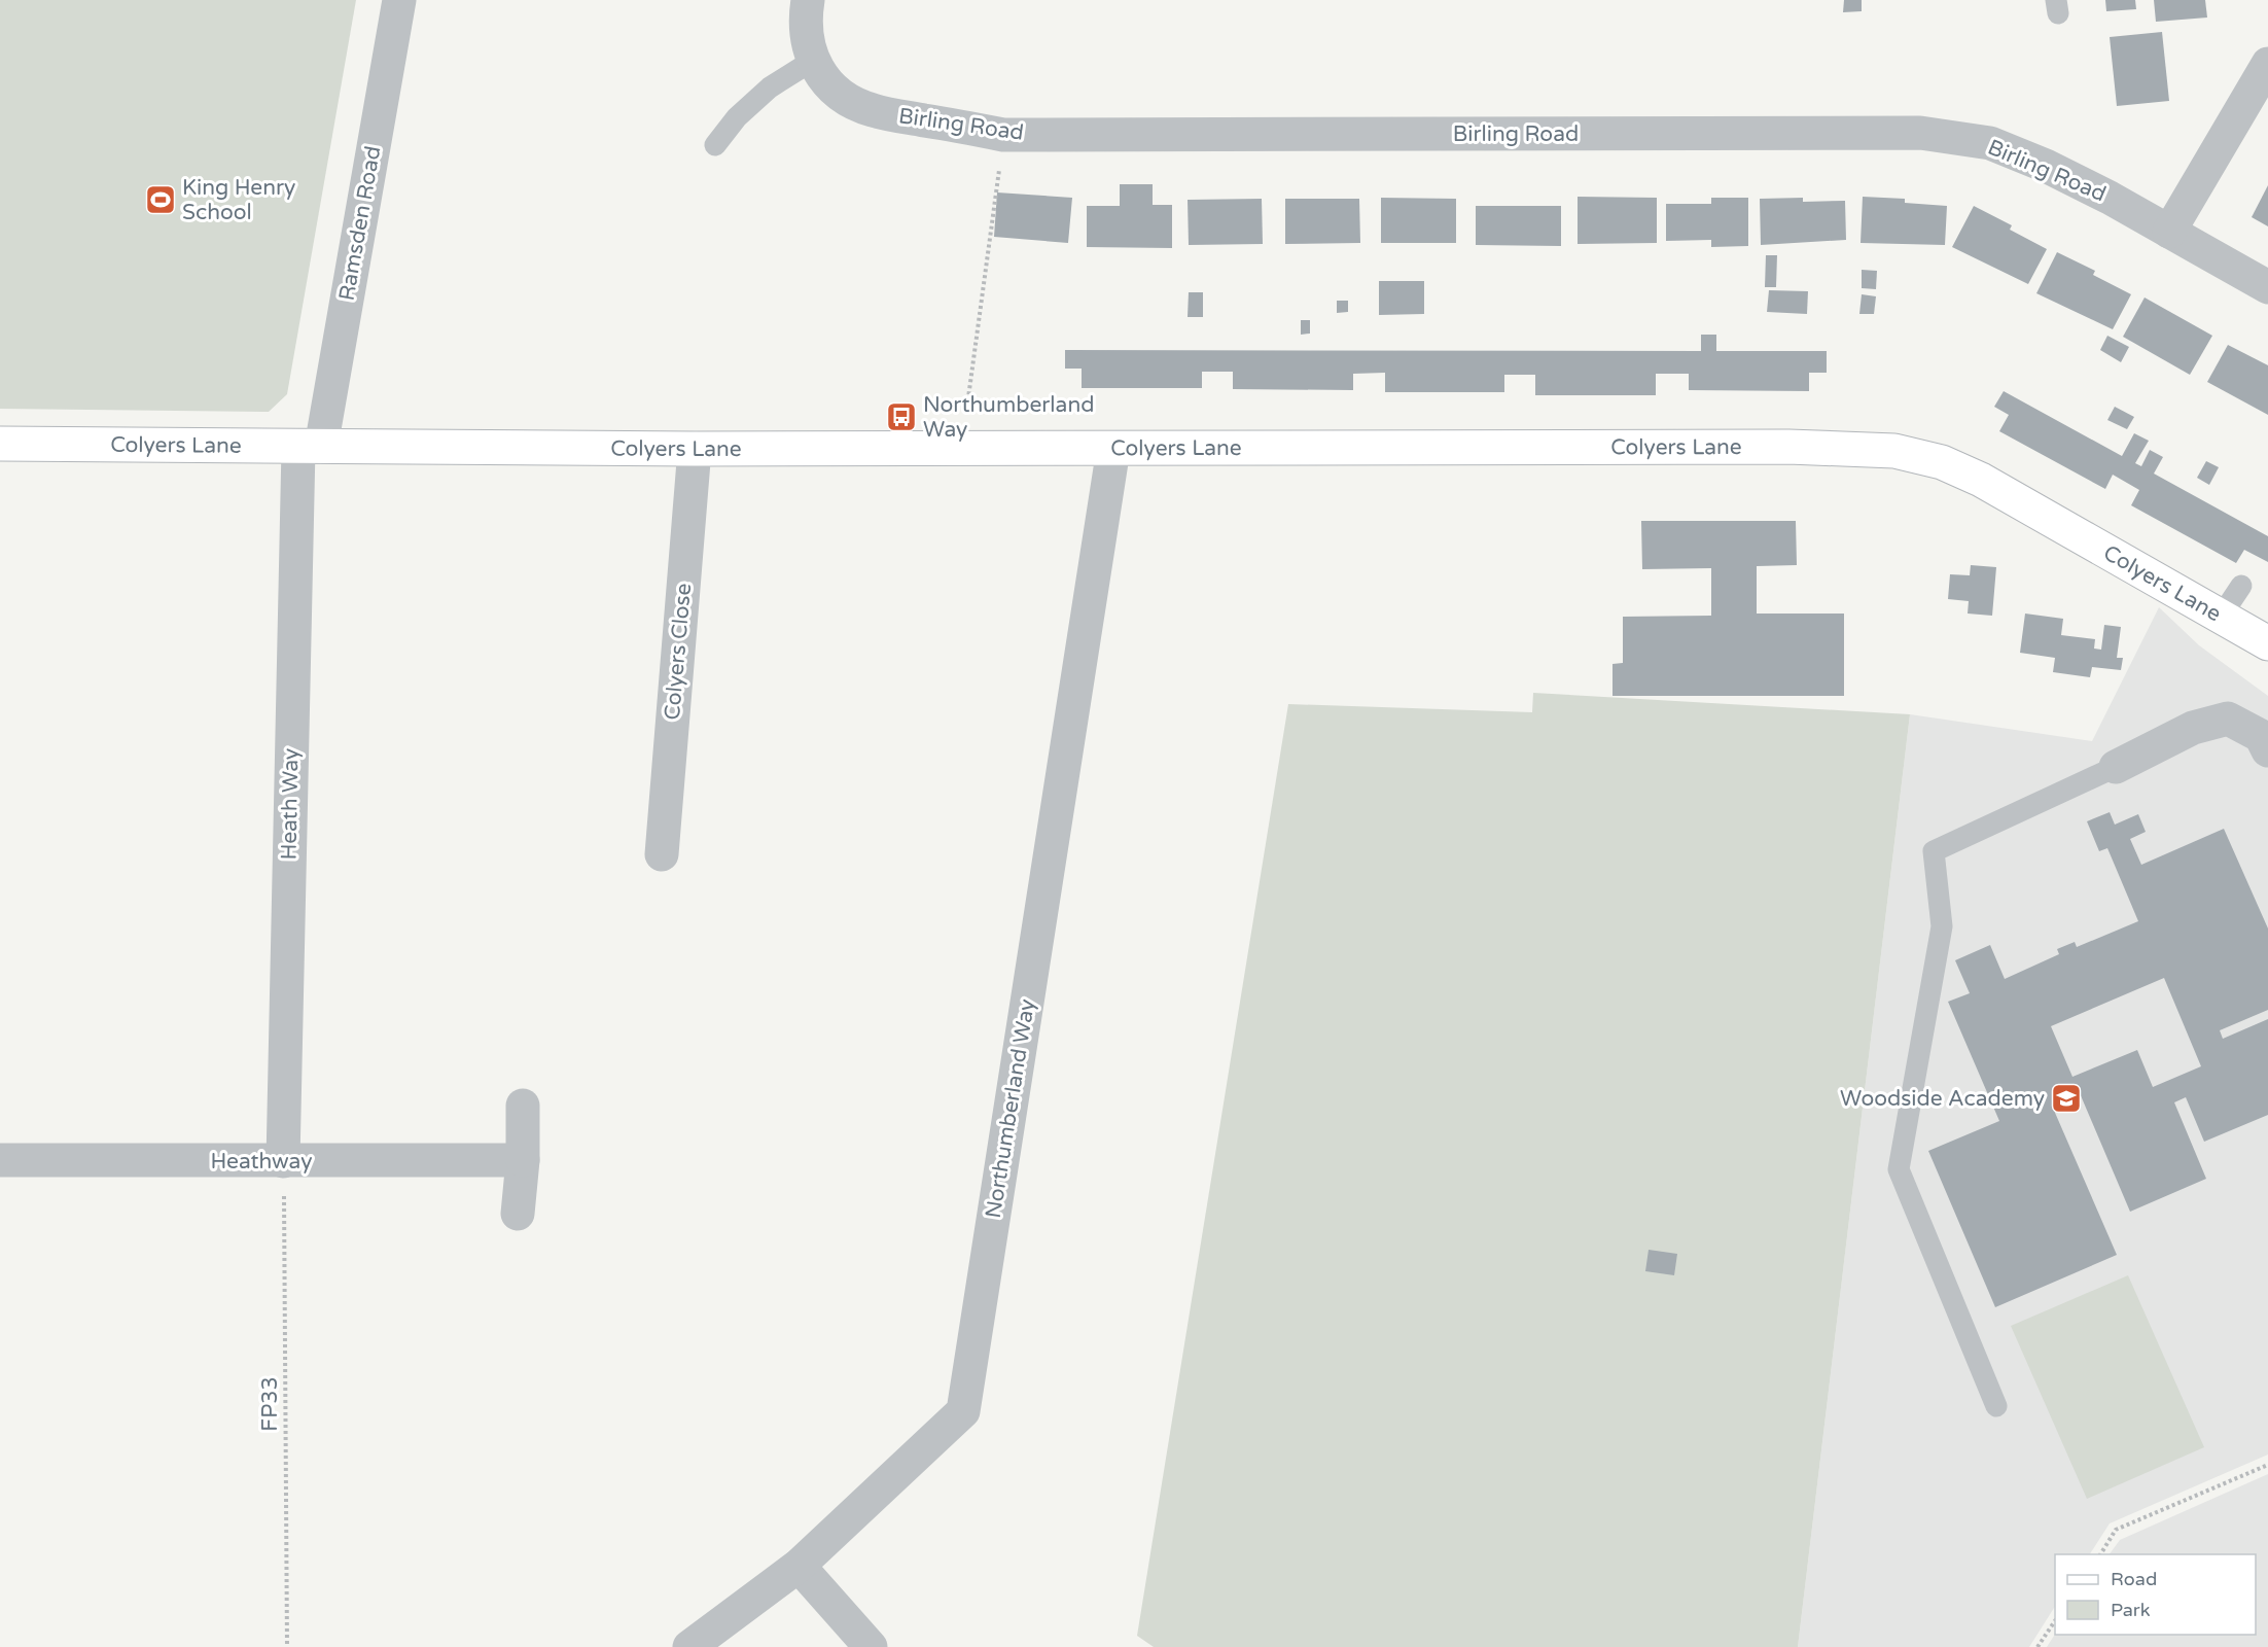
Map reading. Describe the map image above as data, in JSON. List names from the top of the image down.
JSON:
{
  "streets": {
    "street": [
      "Birling Road",
      "Ramsden Road",
      "Colyers Lane",
      "Colyers Close",
      "Heath Way",
      "Northumberland Way",
      "Heathway"
    ],
    "path": ["FP33"]
  },
  "crossings": [
    ["Ramsden Road", "Colyers Lane"],
    ["Ramsden Road", "Heath Way"],
    ["Colyers Lane", "Colyers Close"],
    ["Colyers Lane", "Heath Way"],
    ["Colyers Lane", "Northumberland Way"],
    ["Heath Way", "Heathway"],
    ["Heath Way", "FP33"],
    ["Heathway", "FP33"]
  ],
  "places": {
    "sports": ["King Henry School"],
    "bus stop": ["Northumberland Way"],
    "school or university": ["Woodside Academy"]
  },
  "legend": ["Road", "Park"]
}
